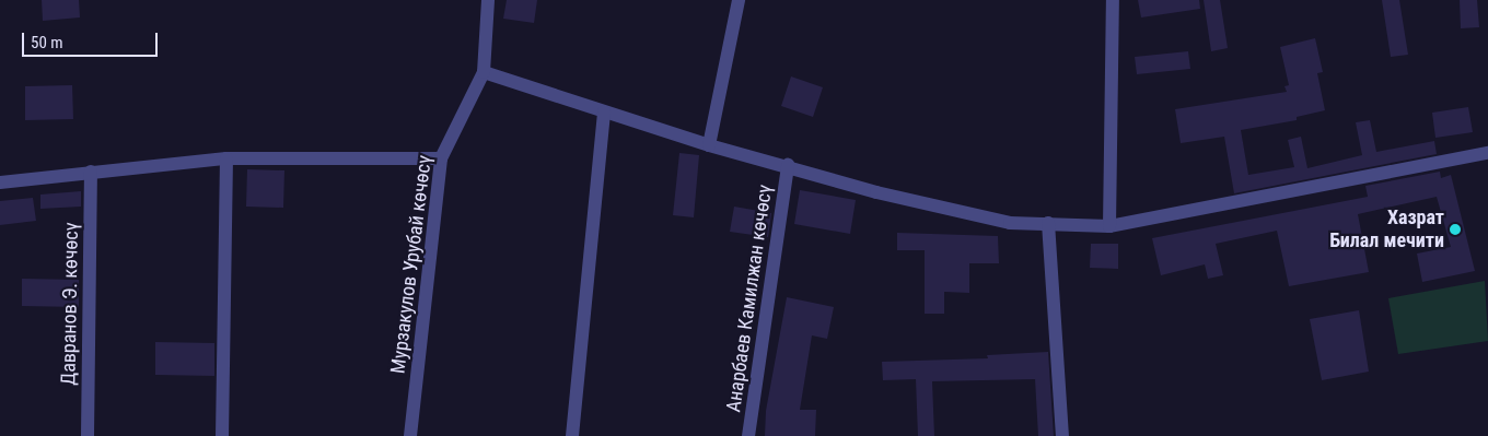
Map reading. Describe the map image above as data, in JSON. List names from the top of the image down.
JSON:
{
  "streets": {
    "street": ["Мурзакулов Урубай көчөсү", "Анарбаев Камилжан көчөсү", "Давранов Э. көчөсү"]
  },
  "places": ["Хазрат Билал мечити"],
  "scale_bar": "50 m"
}
